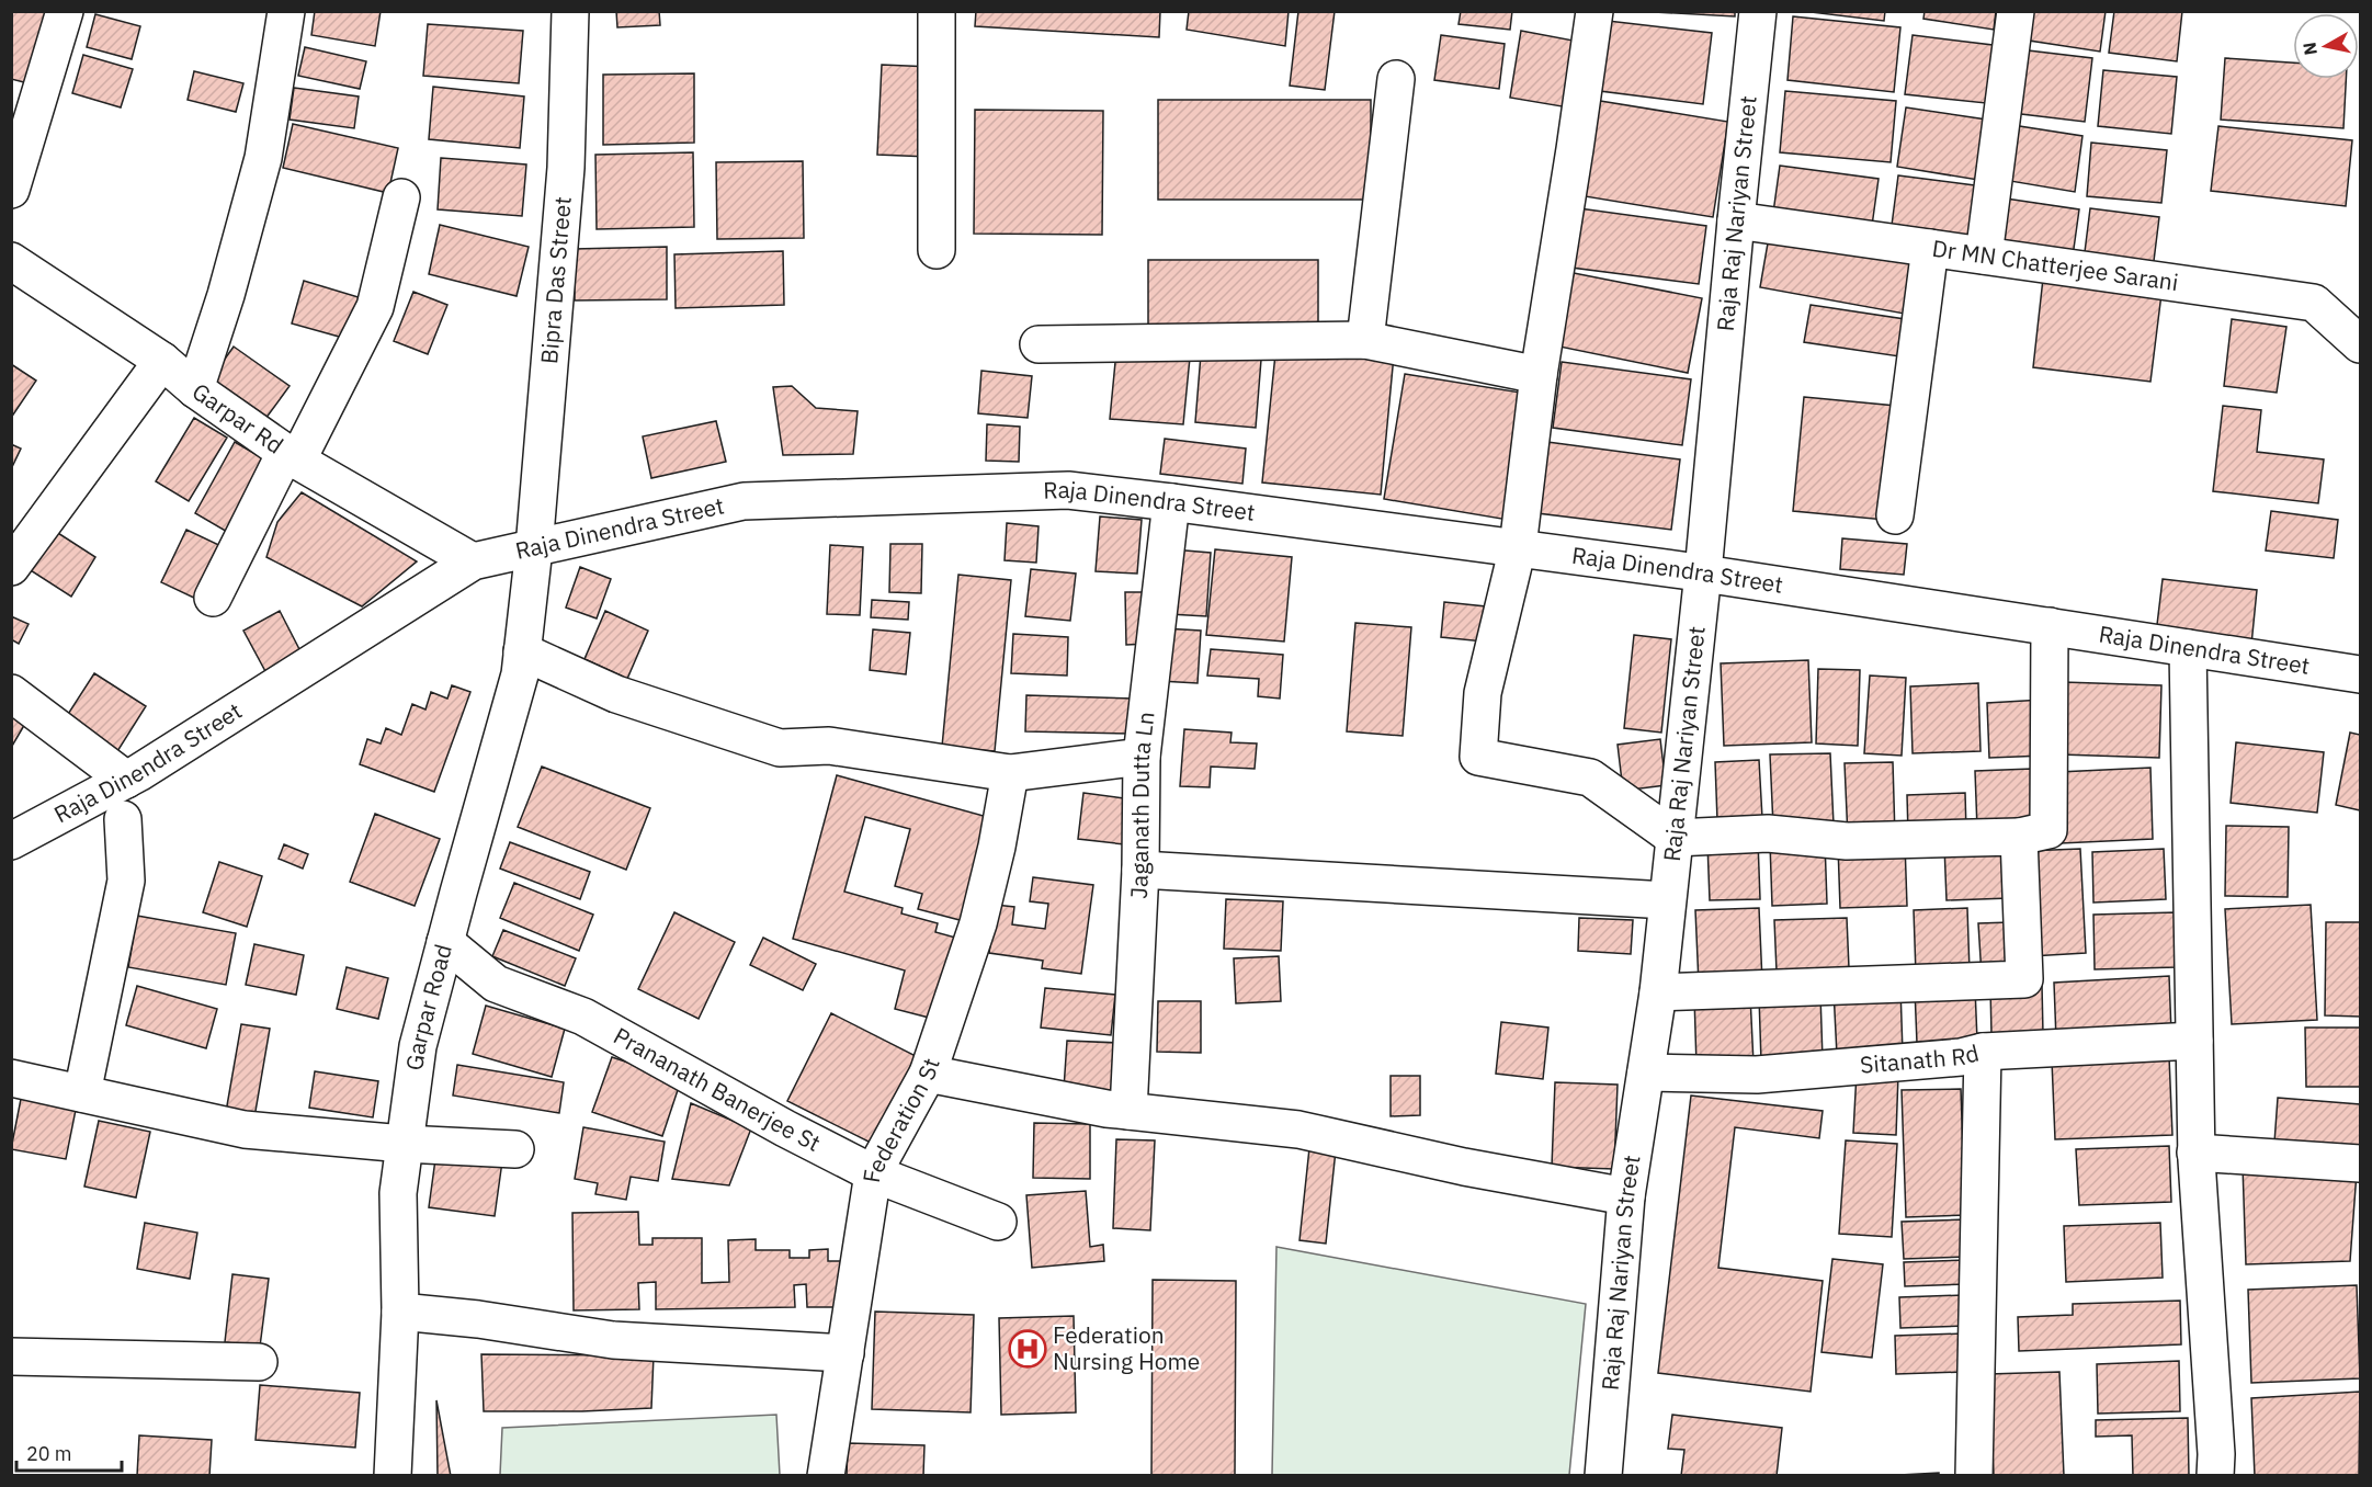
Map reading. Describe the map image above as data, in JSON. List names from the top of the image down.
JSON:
{
  "streets": {
    "street": [
      "Raja Raj Nariyan Street",
      "Dr MN Chatterjee Sarani",
      "Bipra Das Street",
      "Garpar Rd",
      "Raja Dinendra Street",
      "Jaganath Dutta Ln",
      "Garpar Road",
      "Sitanath Rd",
      "Prananath Banerjee St",
      "Federation St"
    ]
  },
  "crossings": [
    ["Raja Raj Nariyan Street", "Dr MN Chatterjee Sarani"],
    ["Raja Raj Nariyan Street", "Raja Dinendra Street"],
    ["Raja Raj Nariyan Street", "Sitanath Rd"],
    ["Bipra Das Street", "Raja Dinendra Street"],
    ["Bipra Das Street", "Garpar Road"],
    ["Garpar Rd", "Raja Dinendra Street"],
    ["Raja Dinendra Street", "Jaganath Dutta Ln"],
    ["Raja Dinendra Street", "Garpar Road"],
    ["Garpar Road", "Prananath Banerjee St"],
    ["Prananath Banerjee St", "Federation St"]
  ],
  "places": {
    "hospital": ["Federation Nursing Home"]
  },
  "scale_bar": "20 m",
  "north": "left"
}
